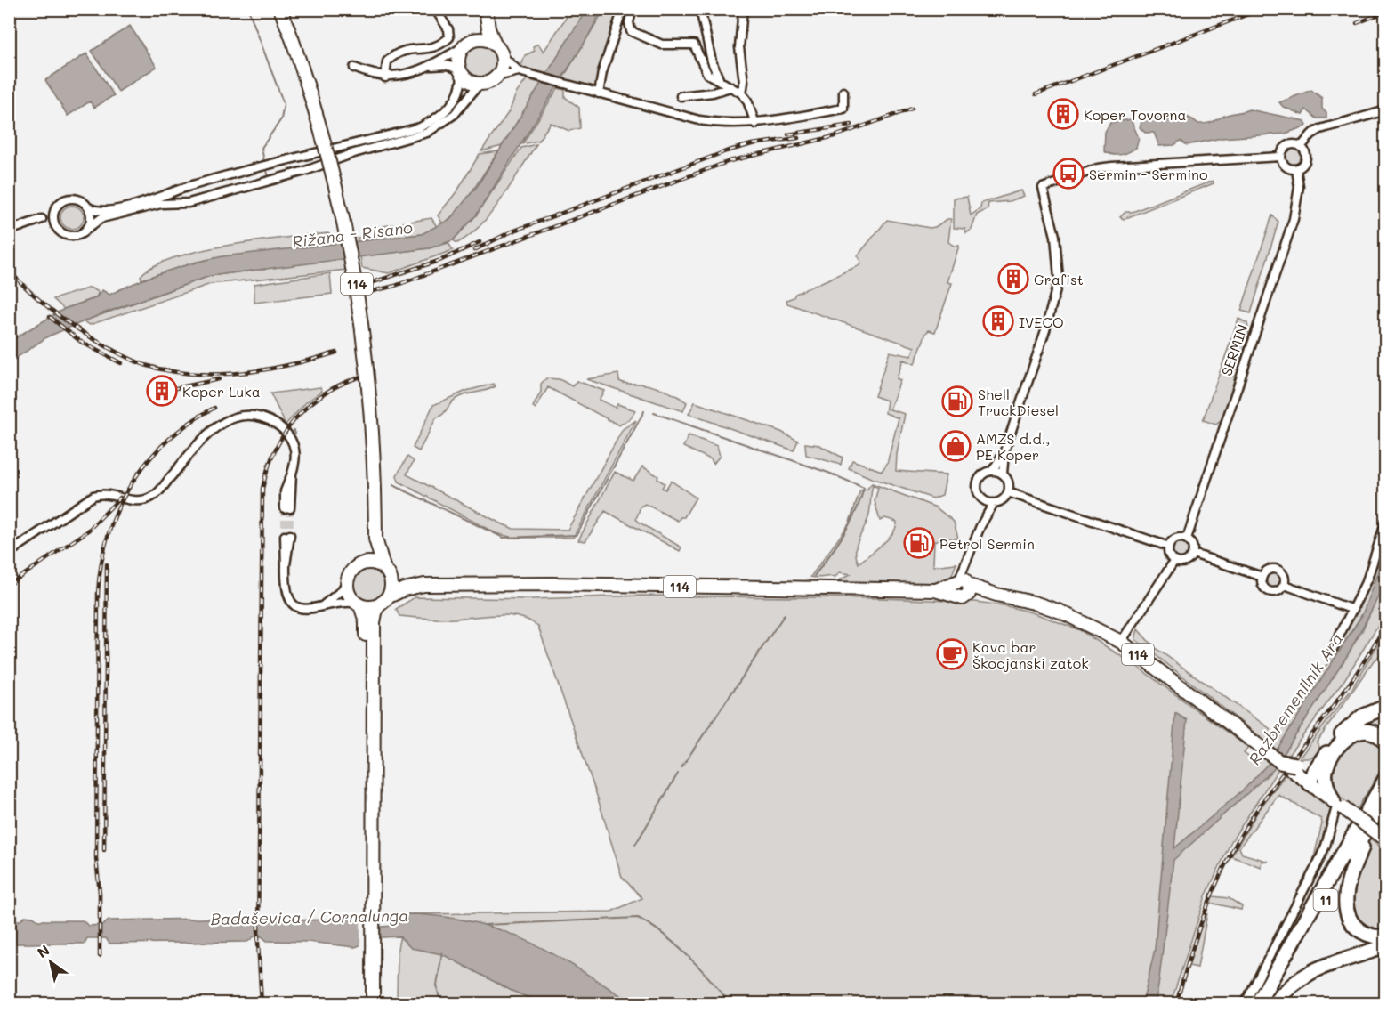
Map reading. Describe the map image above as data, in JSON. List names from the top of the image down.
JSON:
{
  "streets": {
    "highway": ["11"],
    "main road": ["114"],
    "street": ["SERMIN"]
  },
  "water": ["Rižana - Risano", "Razbremenilnik Ara", "Badaševica / Cornalunga"],
  "places": {
    "building": [
      "Koper Tovorna",
      "Grafist",
      "IVECO",
      "Koper Luka"
    ],
    "bus stop": ["Sermin - Sermino"],
    "fuel station": ["Shell TruckDiesel", "Petrol Sermin"],
    "shop": ["AMZS d.d., PE Koper"],
    "cafe": ["Kava bar Škocjanski zatok"]
  },
  "north": "top left"
}
